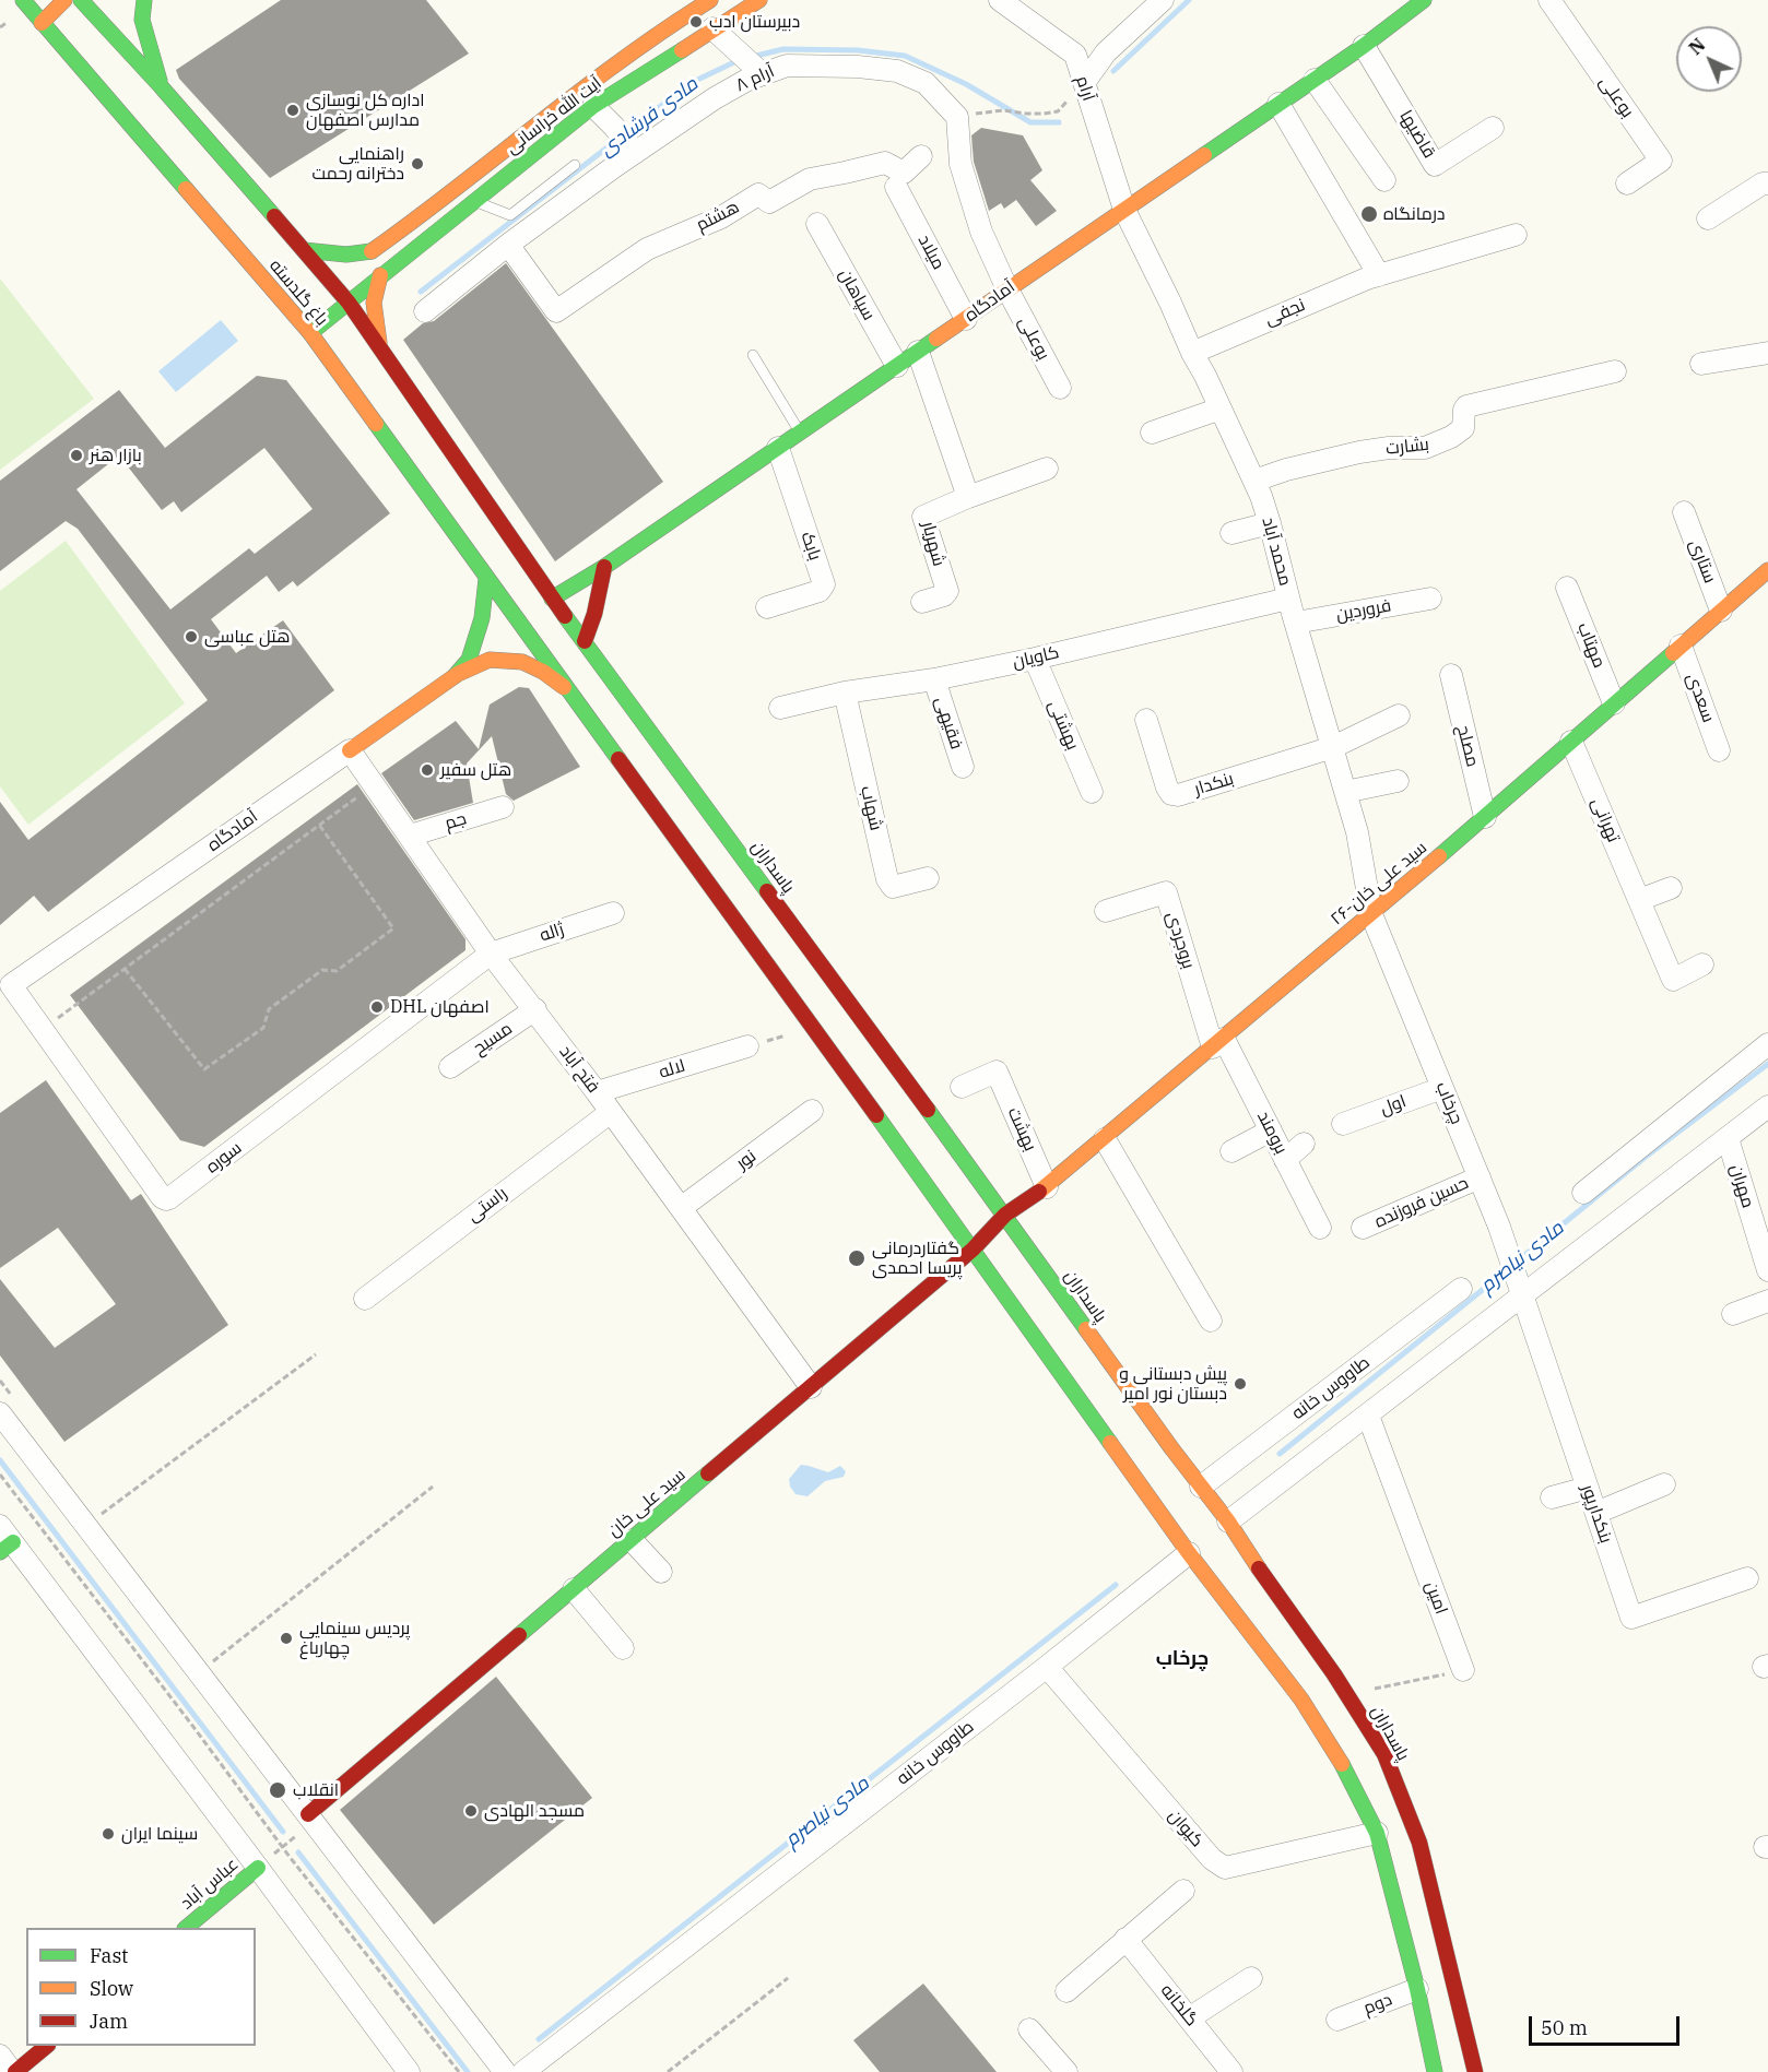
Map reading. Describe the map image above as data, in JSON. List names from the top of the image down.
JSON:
{
  "streets": {
    "main road": [
      "آیت الله خراسانی",
      "باغ گلدسته",
      "آمادگاه",
      "پاسداران",
      "۲۶-سید علی خان",
      "سید علی خان",
      "عباس آباد"
    ],
    "street": [
      "۸ آرام",
      "آرام",
      "بوعلی",
      "قاضیها",
      "هشتم",
      "میلاد",
      "سپاهان",
      "نجفی",
      "بشارت",
      "شهریار",
      "بابک",
      "محمد آباد",
      "ستاری",
      "فروردین",
      "مهتاب",
      "کاویان",
      "سعدی",
      "فقیهی",
      "بهشتی",
      "مصلح",
      "بنکدار",
      "شهاب",
      "تهرانی",
      "جم",
      "ژاله",
      "بروجردی",
      "مسیح",
      "فتح آباد",
      "لاله",
      "چرخاب",
      "اول",
      "بهشت",
      "برومند",
      "سوره",
      "نور",
      "مهران",
      "حسین فروزنده",
      "راستی",
      "طاووس خانه",
      "بنکدارپور",
      "امین",
      "کیوان",
      "دوم",
      "گلخانه"
    ]
  },
  "crossings": [
    ["۸ آرام", "هشتم"],
    ["آرام", "آمادگاه"],
    ["آرام", "محمد آباد"],
    ["بوعلی", "آمادگاه"],
    ["آیت الله خراسانی", "باغ گلدسته"],
    ["قاضیها", "آمادگاه"],
    ["میلاد", "آمادگاه"],
    ["باغ گلدسته", "آمادگاه"],
    ["باغ گلدسته", "پاسداران"],
    ["سپاهان", "آمادگاه"],
    ["آمادگاه", "بابک"],
    ["آمادگاه", "محمد آباد"],
    ["آمادگاه", "پاسداران"],
    ["آمادگاه", "فتح آباد"],
    ["آمادگاه", "سوره"],
    ["نجفی", "محمد آباد"],
    ["بشارت", "محمد آباد"],
    ["محمد آباد", "فروردین"],
    ["محمد آباد", "کاویان"],
    ["محمد آباد", "بنکدار"],
    ["محمد آباد", "۲۶-سید علی خان"],
    ["محمد آباد", "چرخاب"],
    ["ستاری", "۲۶-سید علی خان"],
    ["مهتاب", "۲۶-سید علی خان"],
    ["کاویان", "فقیهی"],
    ["کاویان", "بهشتی"],
    ["کاویان", "شهاب"],
    ["سعدی", "۲۶-سید علی خان"],
    ["مصلح", "۲۶-سید علی خان"],
    ["تهرانی", "۲۶-سید علی خان"],
    ["جم", "فتح آباد"],
    ["پاسداران", "۲۶-سید علی خان"],
    ["پاسداران", "طاووس خانه"],
    ["پاسداران", "سید علی خان"],
    ["۲۶-سید علی خان", "بروجردی"],
    ["۲۶-سید علی خان", "چرخاب"],
    ["۲۶-سید علی خان", "بهشت"],
    ["۲۶-سید علی خان", "برومند"],
    ["۲۶-سید علی خان", "سید علی خان"],
    ["ژاله", "فتح آباد"],
    ["ژاله", "سوره"],
    ["بروجردی", "برومند"],
    ["مسیح", "فتح آباد"],
    ["فتح آباد", "لاله"],
    ["فتح آباد", "سوره"],
    ["فتح آباد", "نور"],
    ["فتح آباد", "راستی"],
    ["فتح آباد", "سید علی خان"],
    ["چرخاب", "اول"],
    ["چرخاب", "حسین فروزنده"],
    ["چرخاب", "بنکدارپور"],
    ["طاووس خانه", "کیوان"]
  ],
  "districts": ["چرخاب"],
  "water": ["مادی فرشادی", "مادی نیاصرم"],
  "places": [
    "دبیرستان ادب",
    "اداره کل نوسازی مدارس اصفهان",
    "راهنمایی دخترانه رحمت",
    "درمانگاه",
    "بازار هنر",
    "هتل عباسی",
    "هتل سفیر",
    "DHL اصفهان",
    "گفتاردرمانی پریسا احمدی",
    "پیش دبستانی و دبستان نور امیر",
    "پردیس سینمایی چهارباغ",
    "انقلاب",
    "مسجد الهادی",
    "سینما ایران"
  ],
  "legend": ["Fast", "Slow", "Jam"],
  "scale_bar": "50 m",
  "north": "top left"
}
